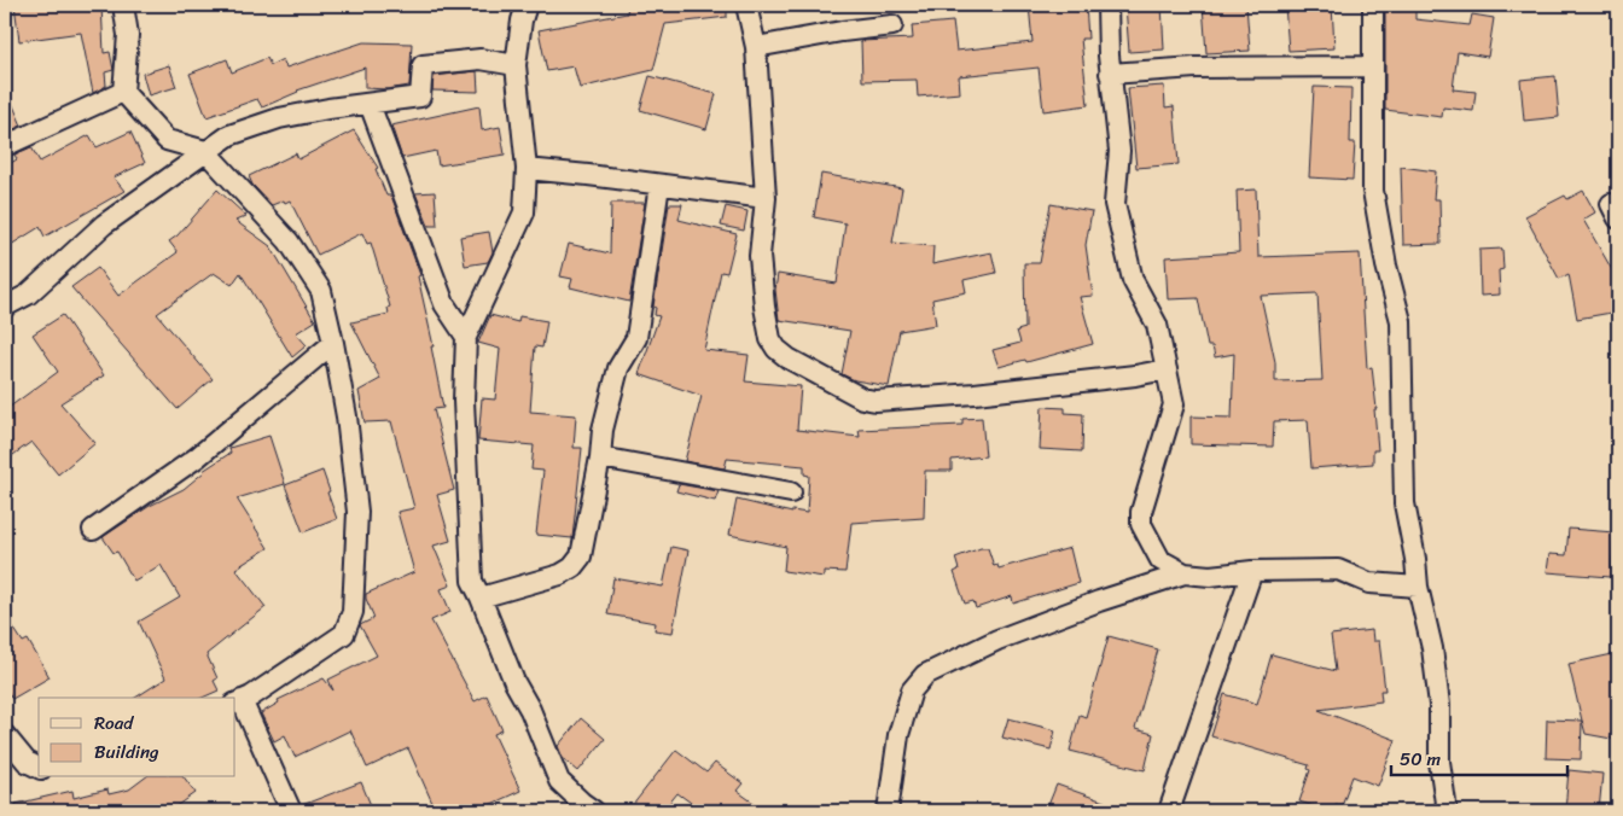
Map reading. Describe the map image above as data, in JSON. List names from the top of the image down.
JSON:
{
  "legend": ["Road", "Building"],
  "scale_bar": "50 m"
}
